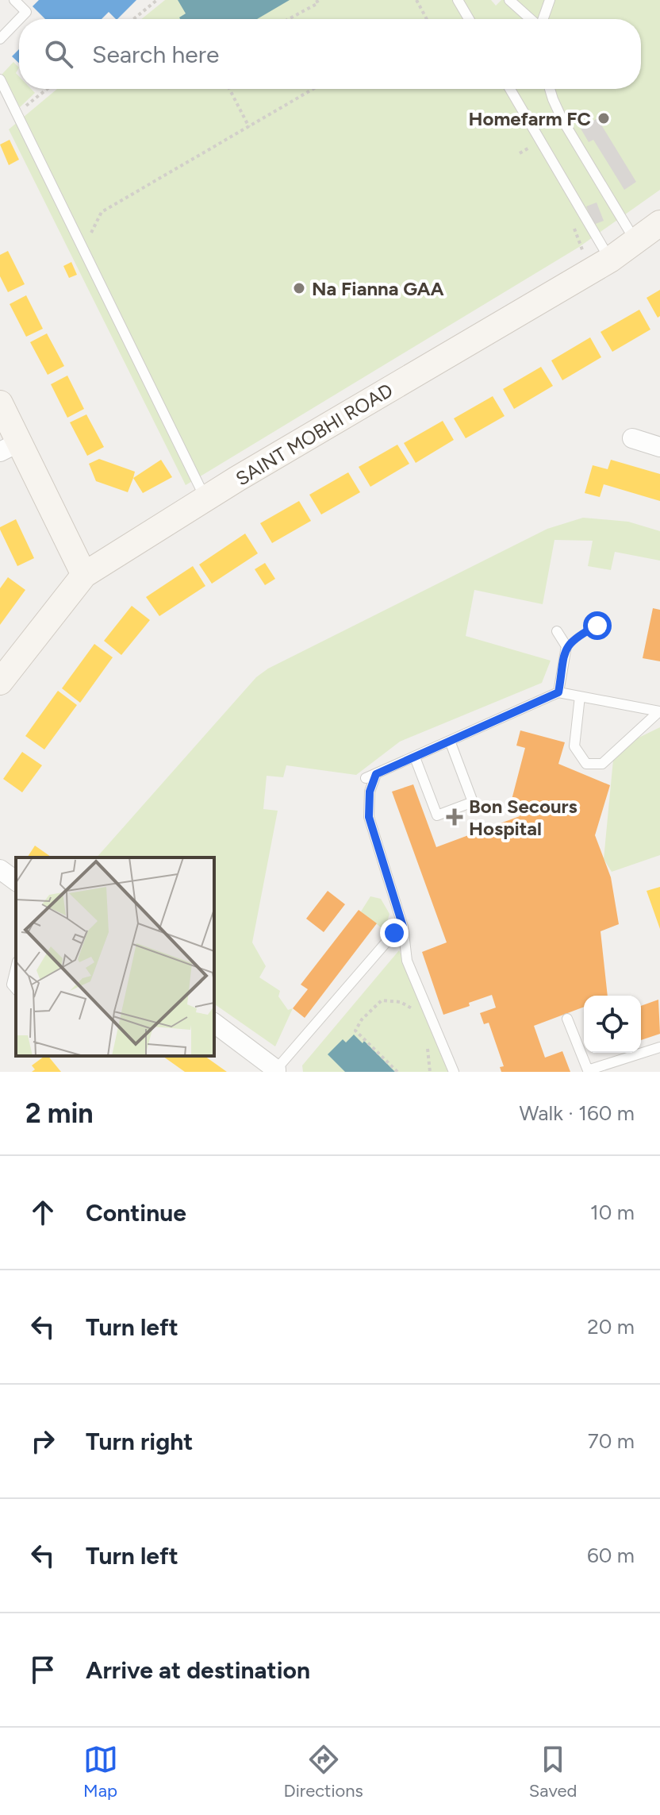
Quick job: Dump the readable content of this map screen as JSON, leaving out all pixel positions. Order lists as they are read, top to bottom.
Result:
{
  "streets": {
    "main road": ["SAINT MOBHI ROAD"]
  },
  "places": {
    "other": ["Homefarm FC", "Na Fianna GAA"],
    "health": ["Bon Secours Hospital"]
  },
  "page": {
    "search": "Search here",
    "heading": ["2 min", "Walk · 160 m"],
    "list": [
      ["Continue", "10 m"],
      ["Turn left", "20 m"],
      ["Turn right", "70 m"],
      ["Turn left", "60 m"],
      "Arrive at destination"
    ],
    "nav": ["Map", "Directions", "Saved"]
  }
}
